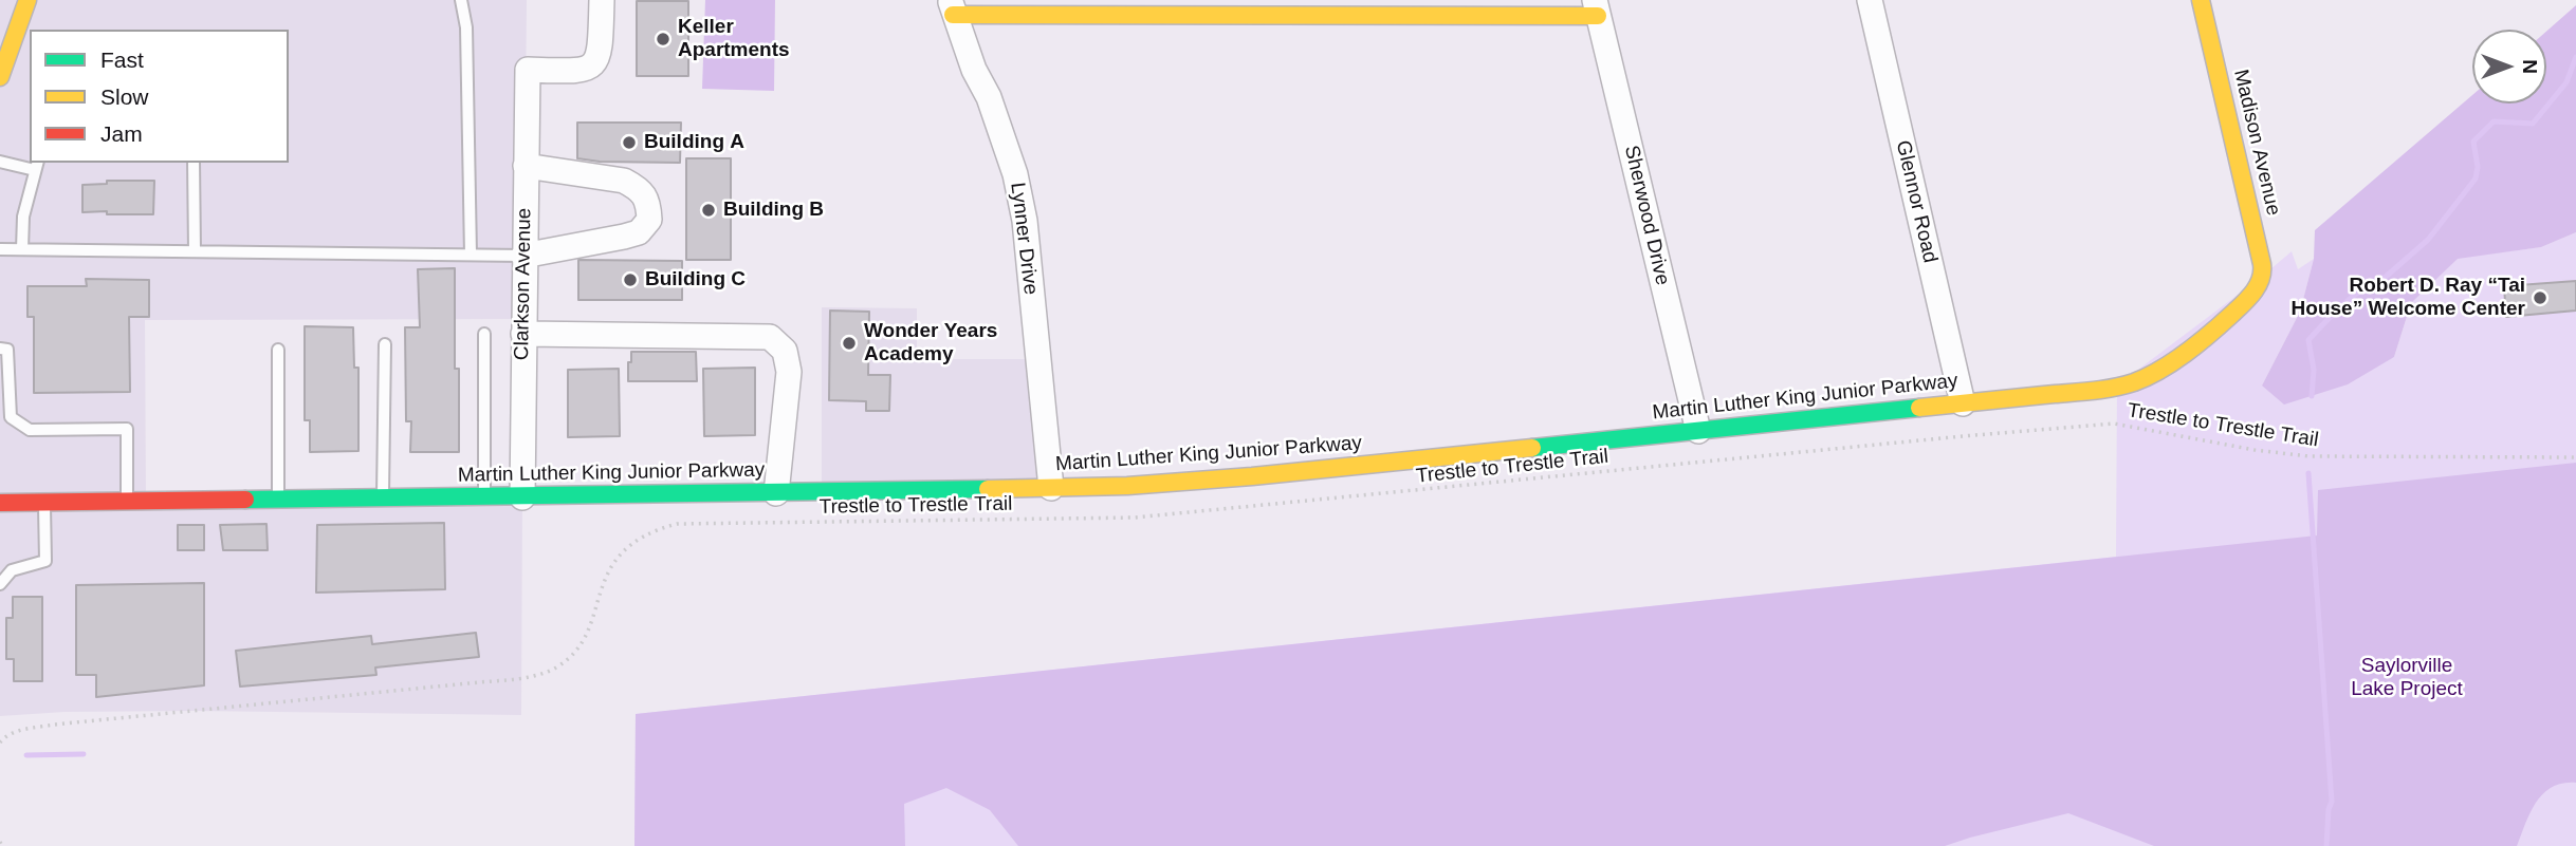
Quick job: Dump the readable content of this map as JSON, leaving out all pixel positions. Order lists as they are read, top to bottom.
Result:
{
  "streets": {
    "street": [
      "Madison Avenue",
      "Glennor Road",
      "Sherwood Drive",
      "Lynner Drive",
      "Clarkson Avenue",
      "Martin Luther King Junior Parkway"
    ],
    "path": ["Trestle to Trestle Trail"]
  },
  "crossings": [
    ["Madison Avenue", "Martin Luther King Junior Parkway"],
    ["Glennor Road", "Martin Luther King Junior Parkway"],
    ["Sherwood Drive", "Martin Luther King Junior Parkway"],
    ["Lynner Drive", "Martin Luther King Junior Parkway"],
    ["Clarkson Avenue", "Martin Luther King Junior Parkway"]
  ],
  "parks": ["Saylorville Lake Project"],
  "places": [
    "Keller Apartments",
    "Building A",
    "Building B",
    "Building C",
    "Robert D. Ray “Tai House” Welcome Center",
    "Wonder Years Academy"
  ],
  "legend": ["Fast", "Slow", "Jam"],
  "north": "right"
}
